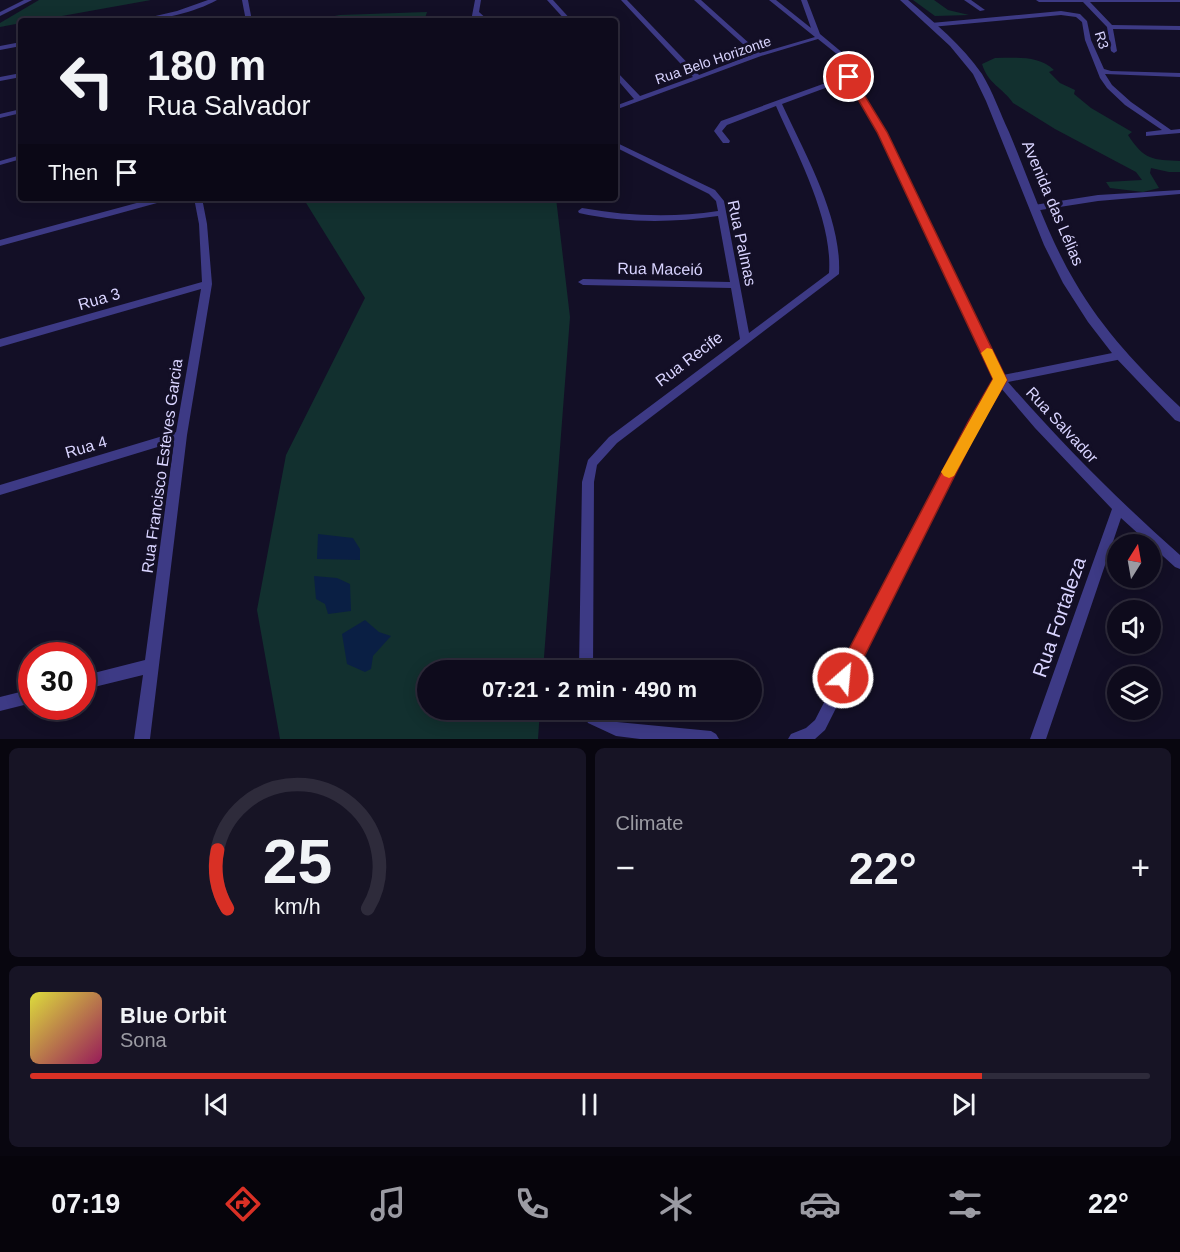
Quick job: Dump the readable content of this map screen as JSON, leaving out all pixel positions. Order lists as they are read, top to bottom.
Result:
{
  "streets": {
    "street": [
      "R3",
      "Rua Belo Horizonte",
      "Avenida das Lélias",
      "Rua Palmas",
      "Rua Maceió",
      "Rua 3",
      "Rua Recife",
      "Rua Salvador",
      "Rua 4",
      "Rua Francisco Esteves Garcia",
      "Rua Fortaleza"
    ]
  },
  "crossings": [
    ["R3", "Avenida das Lélias"],
    ["Rua Belo Horizonte", "Rua Salvador"],
    ["Rua Palmas", "Rua Maceió"],
    ["Rua Palmas", "Rua Recife"],
    ["Rua 3", "Rua Francisco Esteves Garcia"],
    ["Rua Salvador", "Rua Fortaleza"],
    ["Rua 4", "Rua Francisco Esteves Garcia"]
  ],
  "north": "top",
  "page": {
    "turn": ["180 m", "Rua Salvador"],
    "then": "Then",
    "limit": "30",
    "trip": "07:21 · 2 min · 490 m",
    "tile": "Climate",
    "heat": ["−", "22°", "+"],
    "song": ["Blue Orbit", "Sona"],
    "tabs": ["07:19", "22°"],
    "gauge": ["25", "km/h"]
  }
}
